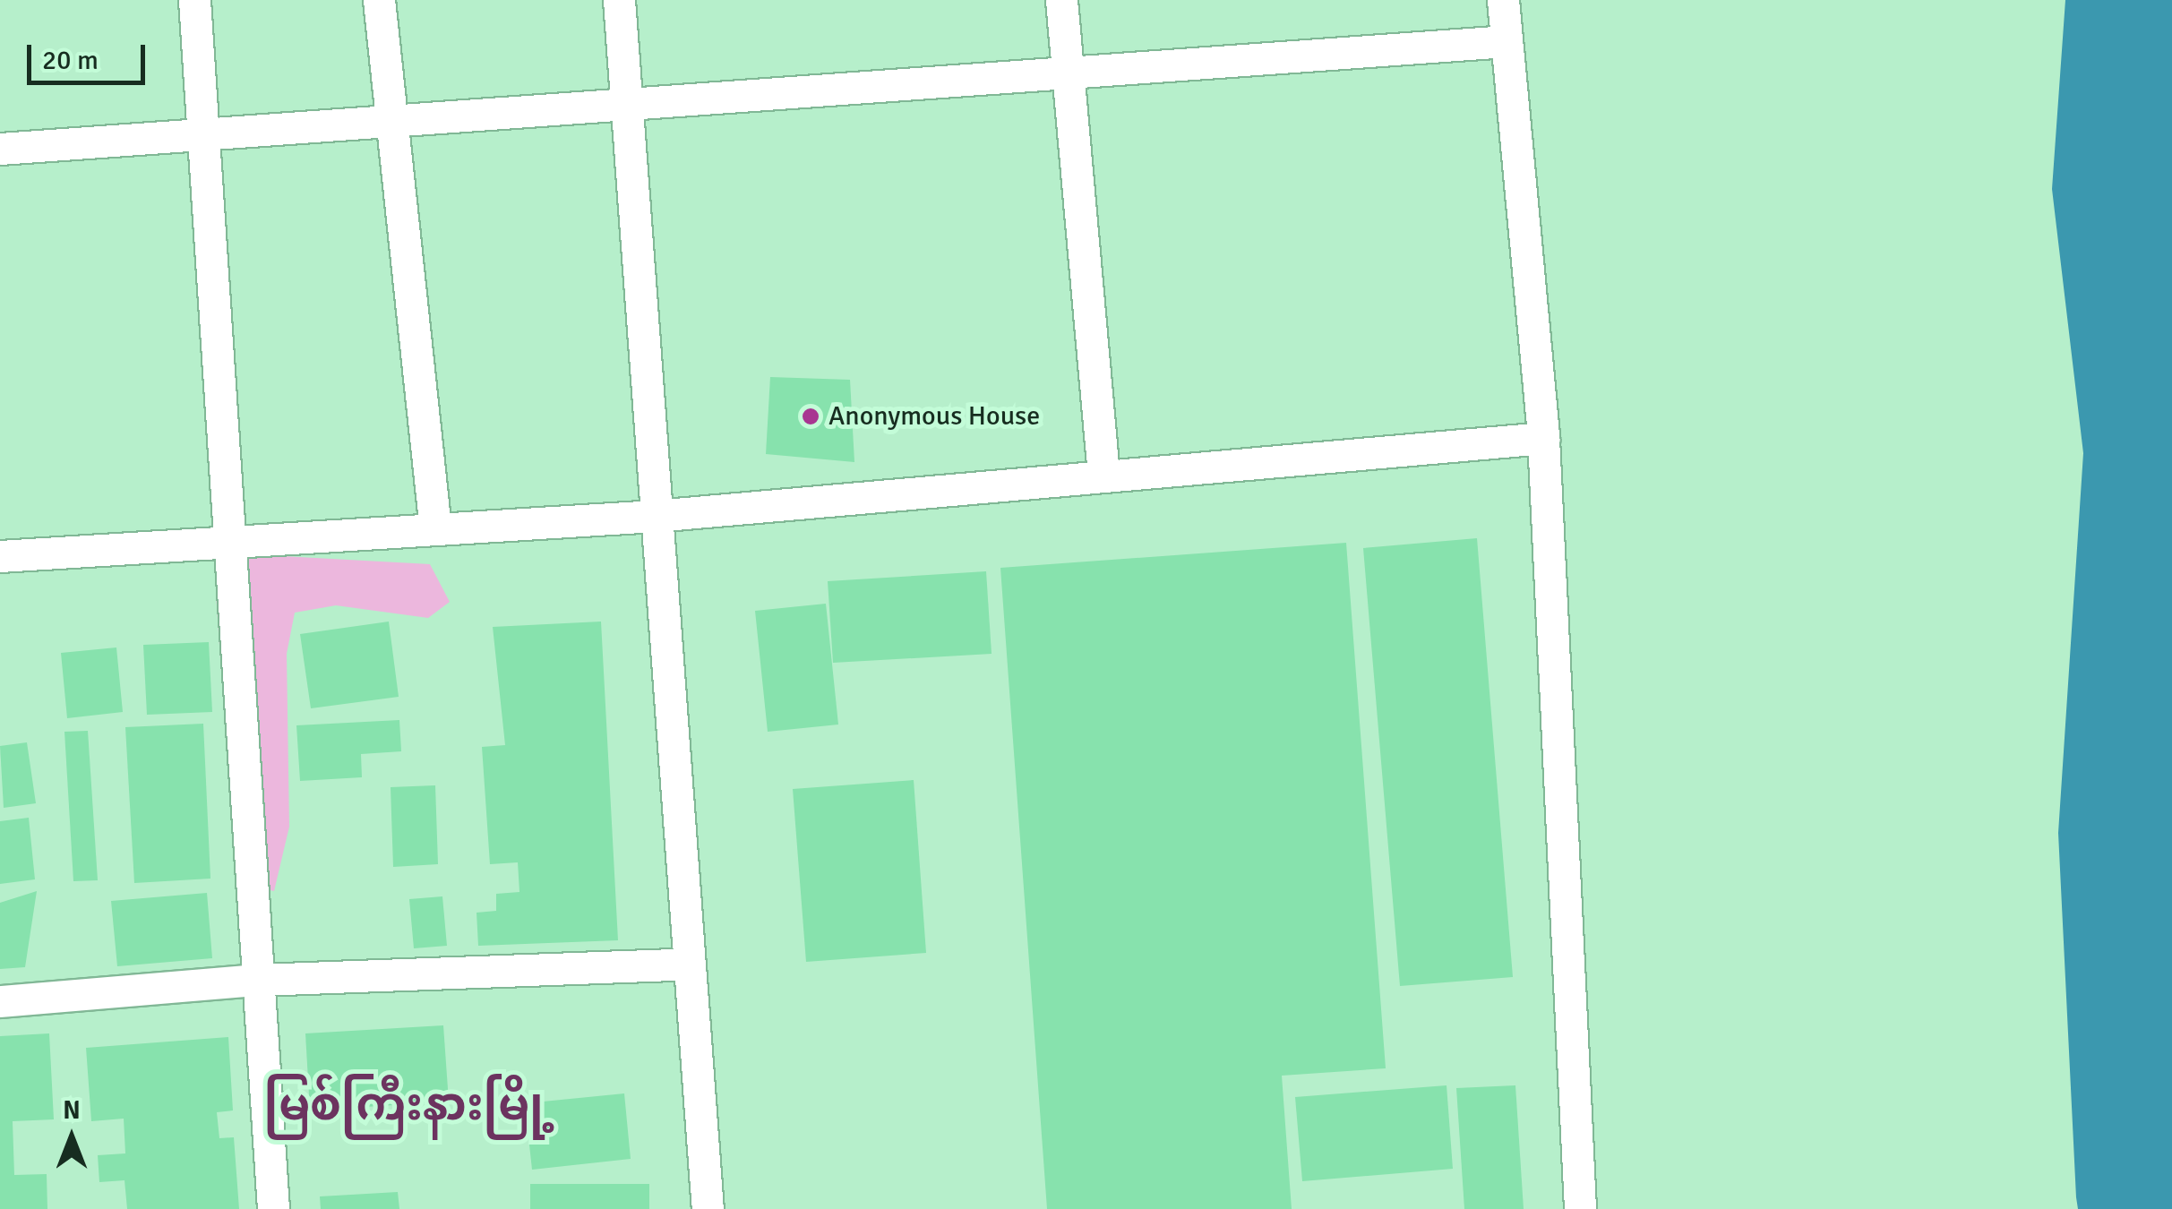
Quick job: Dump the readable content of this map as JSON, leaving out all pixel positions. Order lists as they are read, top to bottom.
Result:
{
  "districts": ["မြစ်ကြီးနားမြို့"],
  "places": ["Anonymous House"],
  "scale_bar": "20 m",
  "north": "top"
}
